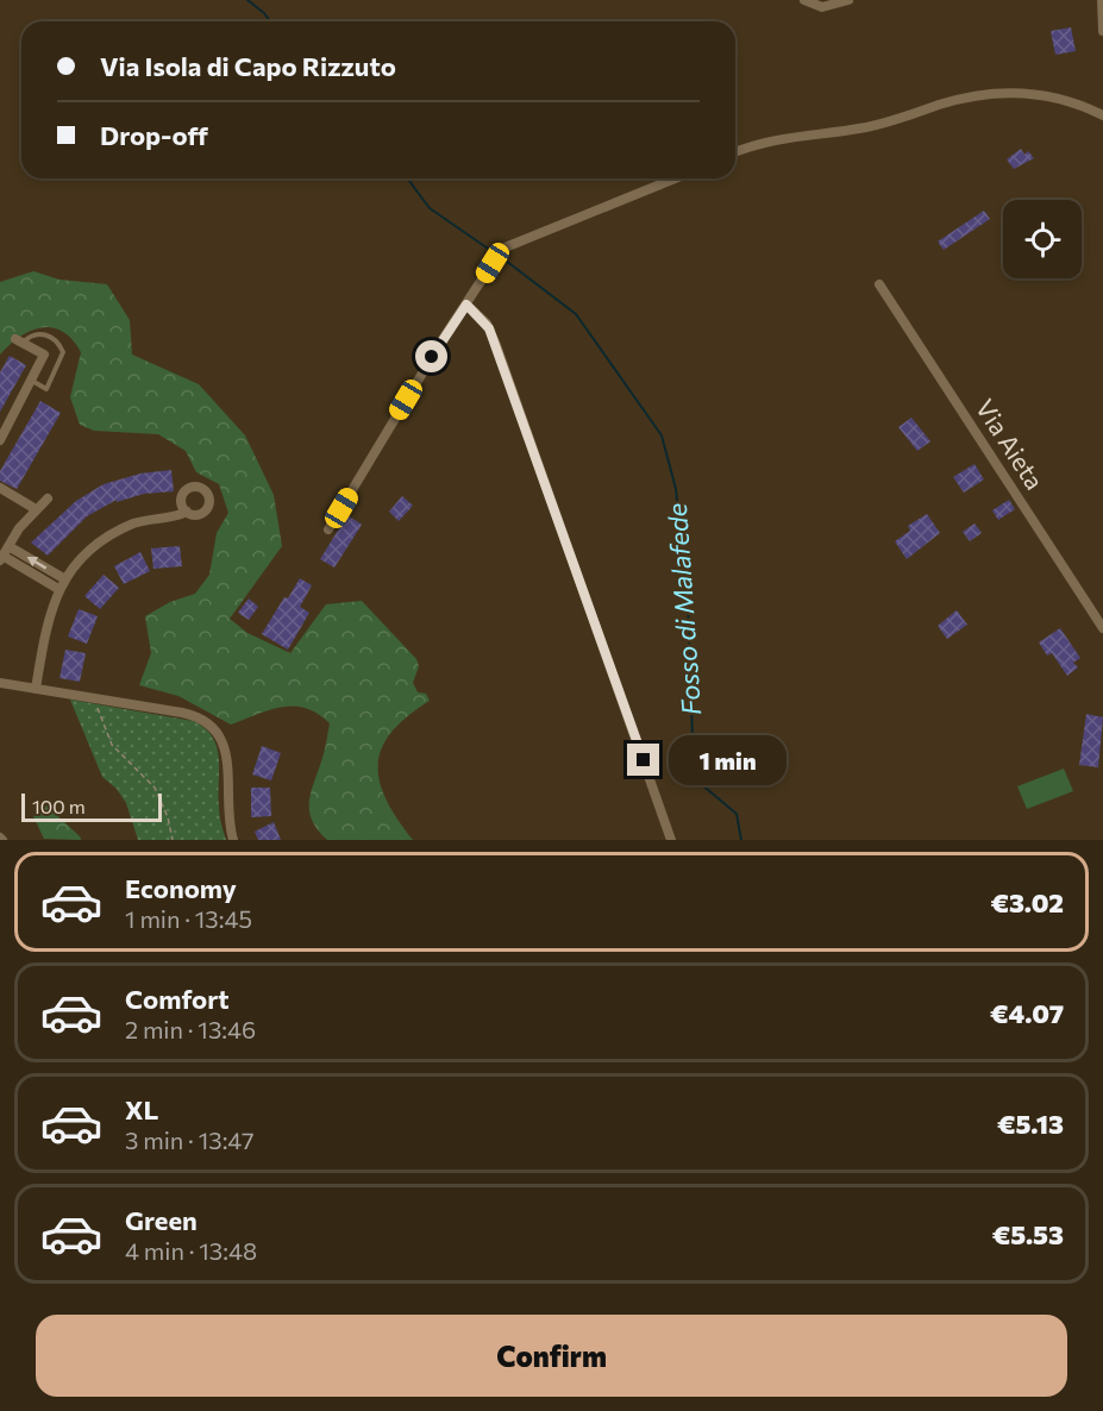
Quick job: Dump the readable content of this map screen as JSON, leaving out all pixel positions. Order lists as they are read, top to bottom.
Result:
{
  "streets": {
    "street": ["Via Aieta"]
  },
  "water": ["Fosso di Malafede"],
  "scale_bar": "100 m",
  "page": {
    "banner": ["Via Isola di Capo Rizzuto", "Drop-off"],
    "bubble": "1 min",
    "scale": "100 m",
    "list": [
      {
        "name": "Economy",
        "note": "1 min · 13:45",
        "value": "€3.02"
      },
      {
        "name": "Comfort",
        "note": "2 min · 13:46",
        "value": "€4.07"
      },
      {
        "name": "XL",
        "note": "3 min · 13:47",
        "value": "€5.13"
      },
      {
        "name": "Green",
        "note": "4 min · 13:48",
        "value": "€5.53"
      }
    ],
    "buttons": "Confirm"
  }
}
